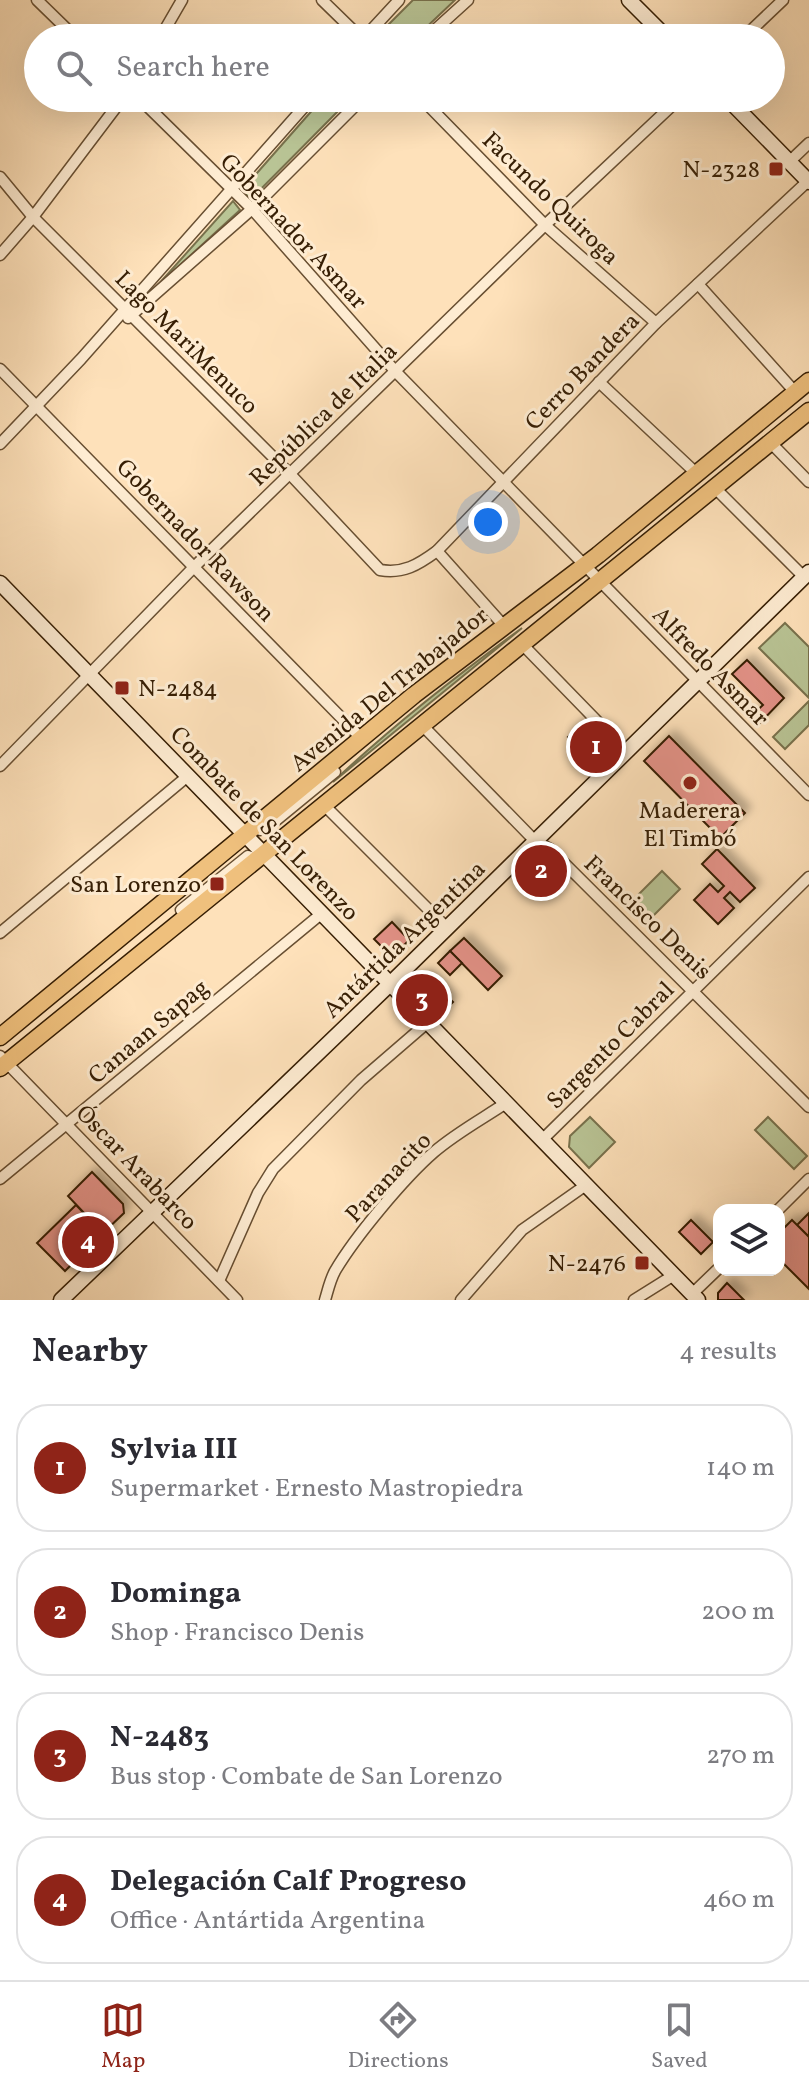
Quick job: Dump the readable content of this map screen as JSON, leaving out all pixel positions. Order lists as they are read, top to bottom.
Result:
{
  "streets": {
    "main road": ["Avenida Del Trabajador", "Combate de San Lorenzo", "Antártida Argentina"],
    "street": [
      "Facundo Quiroga",
      "Gobernador Asmar",
      "Lago MariMenuco",
      "Cerro Bandera",
      "República de Italia",
      "Gobernador Rawson",
      "Alfredo Asmar",
      "Francisco Denis",
      "Canaan Sapag",
      "Sargento Cabral",
      "Óscar Arabarco",
      "Paranacito"
    ]
  },
  "crossings": [
    ["Facundo Quiroga", "Cerro Bandera"],
    ["Facundo Quiroga", "República de Italia"],
    ["Gobernador Asmar", "Cerro Bandera"],
    ["Gobernador Asmar", "República de Italia"],
    ["Gobernador Asmar", "Alfredo Asmar"],
    ["Gobernador Asmar", "Avenida Del Trabajador"],
    ["Lago MariMenuco", "Cerro Bandera"],
    ["Lago MariMenuco", "República de Italia"],
    ["República de Italia", "Gobernador Rawson"],
    ["República de Italia", "Combate de San Lorenzo"],
    ["Gobernador Rawson", "Avenida Del Trabajador"],
    ["Alfredo Asmar", "Avenida Del Trabajador"],
    ["Alfredo Asmar", "Antártida Argentina"],
    ["Avenida Del Trabajador", "Combate de San Lorenzo"],
    ["Avenida Del Trabajador", "Francisco Denis"],
    ["Avenida Del Trabajador", "Óscar Arabarco"],
    ["Combate de San Lorenzo", "Antártida Argentina"],
    ["Combate de San Lorenzo", "Canaan Sapag"],
    ["Combate de San Lorenzo", "Sargento Cabral"],
    ["Combate de San Lorenzo", "Paranacito"],
    ["Francisco Denis", "Antártida Argentina"],
    ["Francisco Denis", "Sargento Cabral"],
    ["Antártida Argentina", "Óscar Arabarco"],
    ["Canaan Sapag", "Óscar Arabarco"]
  ],
  "places": {
    "transit": [
      "N-2328",
      "N-2484",
      "San Lorenzo",
      "N-2476"
    ],
    "other": ["Maderera El Timbó"]
  },
  "page": {
    "search": "Search here",
    "pins": [
      "1",
      "2",
      "3",
      "4"
    ],
    "heading": ["Nearby", "4 results"],
    "list": [
      {
        "mark": "1",
        "name": "Sylvia III",
        "note": "Supermarket · Ernesto Mastropiedra",
        "value": "140 m"
      },
      {
        "mark": "2",
        "name": "Dominga",
        "note": "Shop · Francisco Denis",
        "value": "200 m"
      },
      {
        "mark": "3",
        "name": "N-2483",
        "note": "Bus stop · Combate de San Lorenzo",
        "value": "270 m"
      },
      {
        "mark": "4",
        "name": "Delegación Calf Progreso",
        "note": "Office · Antártida Argentina",
        "value": "460 m"
      }
    ],
    "nav": ["Map", "Directions", "Saved"]
  }
}
